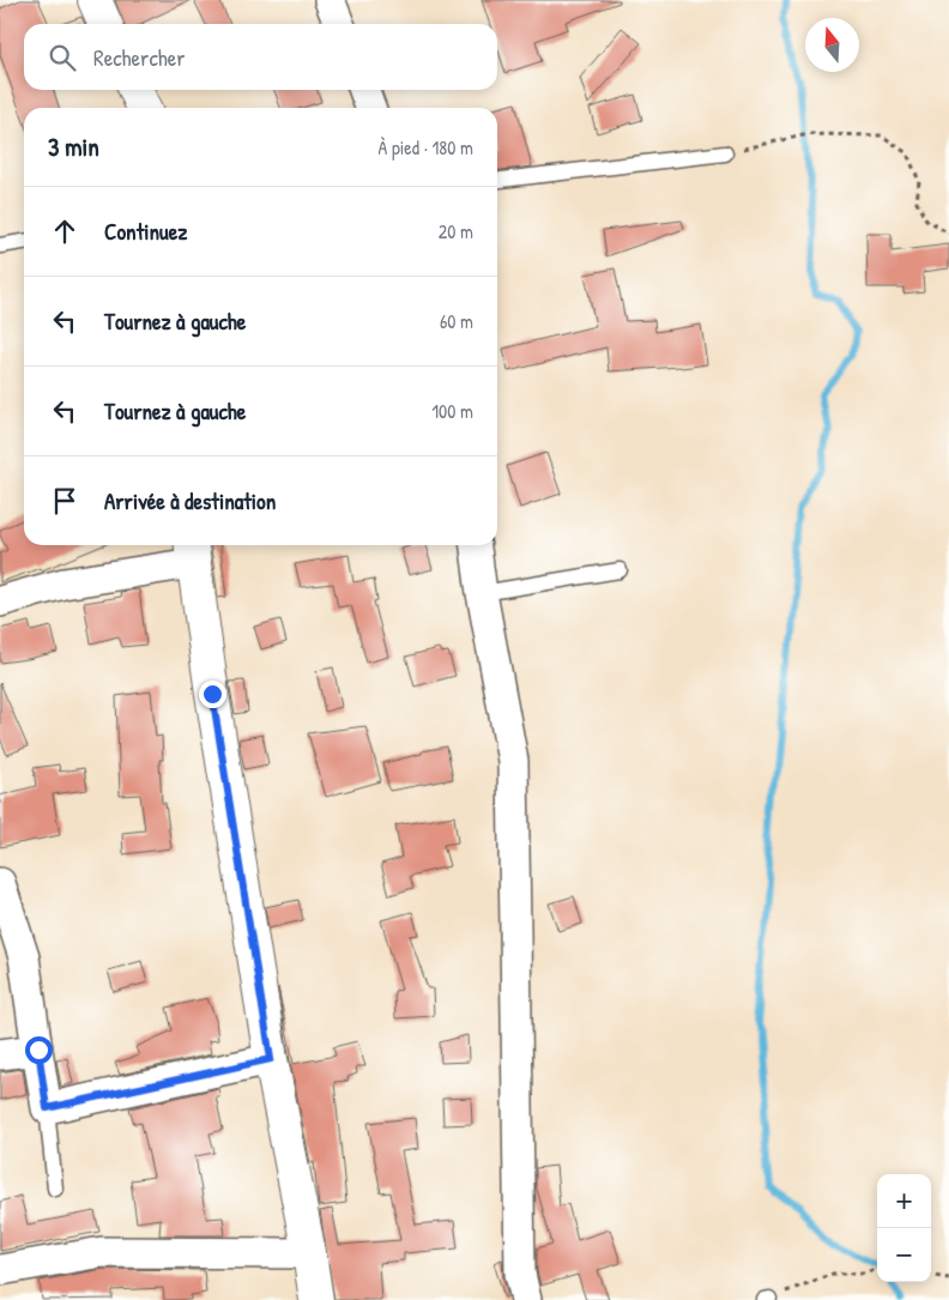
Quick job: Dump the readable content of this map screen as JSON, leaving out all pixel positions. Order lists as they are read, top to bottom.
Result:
{
  "north": "top",
  "page": {
    "search": "Rechercher",
    "heading": ["3 min", "À pied · 180 m"],
    "list": [
      ["Continuez", "20 m"],
      ["Tournez à gauche", "60 m"],
      ["Tournez à gauche", "100 m"],
      "Arrivée à destination"
    ],
    "map_buttons": ["+", "−"]
  }
}
